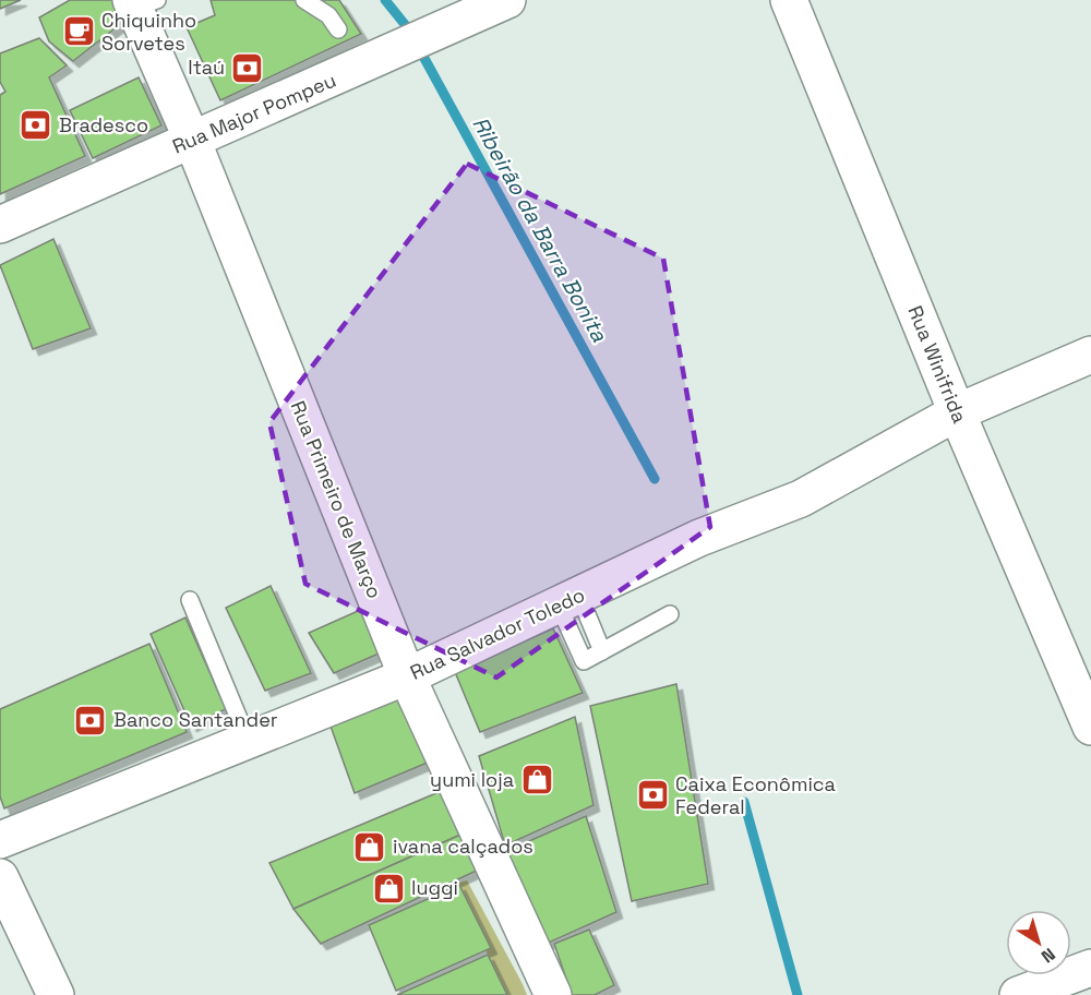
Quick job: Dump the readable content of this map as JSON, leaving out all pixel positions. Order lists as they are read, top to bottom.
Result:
{
  "streets": {
    "street": [
      "Rua Major Pompeu",
      "Rua Winifrida",
      "Rua Primeiro de Março",
      "Rua Salvador Toledo"
    ]
  },
  "crossings": [
    ["Rua Major Pompeu", "Rua Primeiro de Março"],
    ["Rua Winifrida", "Rua Salvador Toledo"],
    ["Rua Primeiro de Março", "Rua Salvador Toledo"]
  ],
  "water": ["Ribeirão da Barra Bonita"],
  "places": {
    "cafe": ["Chiquinho Sorvetes"],
    "bank": [
      "Itaú",
      "Bradesco",
      "Banco Santander",
      "Caixa Econômica Federal"
    ],
    "shop": ["yumi loja", "ivana calçados", "luggi"]
  },
  "north": "bottom right"
}
